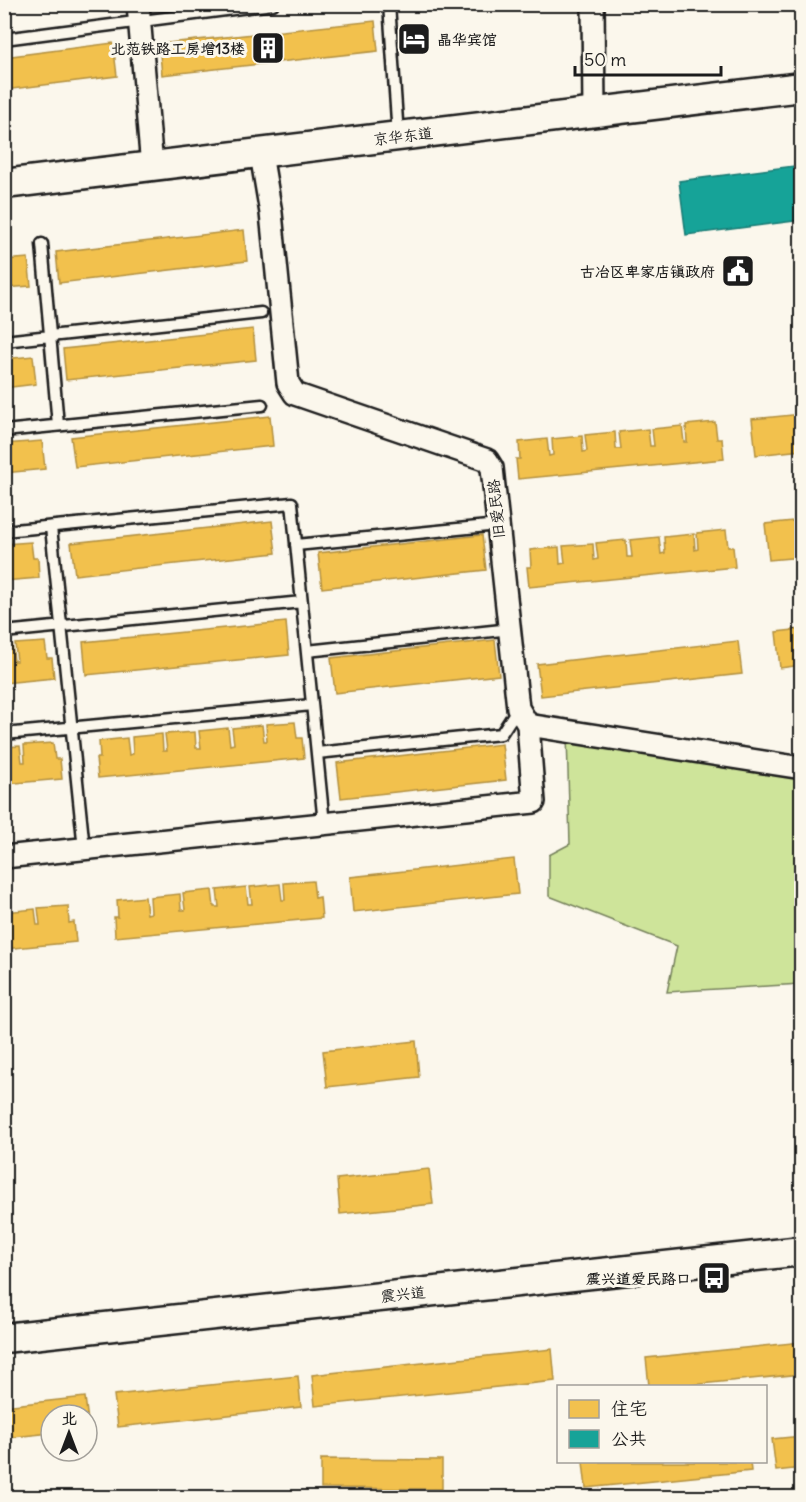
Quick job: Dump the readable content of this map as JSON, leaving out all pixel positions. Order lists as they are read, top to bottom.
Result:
{
  "streets": {
    "main road": ["京华东道", "震兴道"],
    "street": ["旧爱民路"]
  },
  "crossings": [
    ["京华东道", "旧爱民路"]
  ],
  "places": {
    "hotel": ["晶华宾馆"],
    "building": ["北范铁路工房增13楼"],
    "public building": ["古冶区卑家店镇政府"],
    "bus stop": ["震兴道爱民路口"]
  },
  "legend": ["住宅", "公共"],
  "scale_bar": "50 m",
  "north": "top"
}
